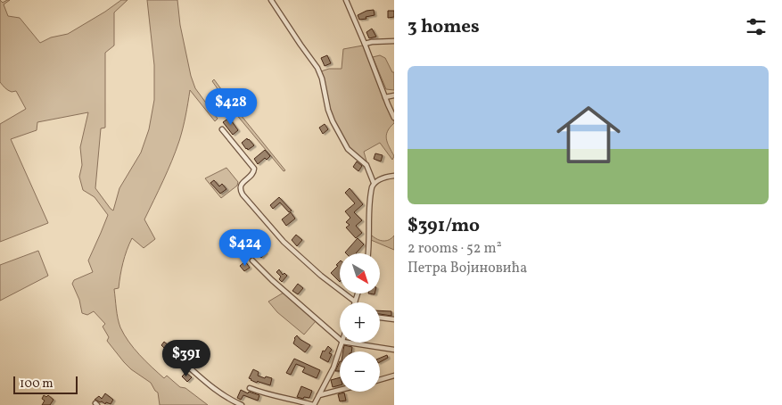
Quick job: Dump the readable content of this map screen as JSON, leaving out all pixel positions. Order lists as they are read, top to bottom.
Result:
{
  "scale_bar": "100 m",
  "north": "bottom right",
  "page": {
    "heading": "3 homes",
    "list": [
      {
        "name": "$391/mo",
        "note": "2 rooms · 52 m² · Петра Војиновића"
      }
    ],
    "price": ["$428", "$424", "$391"],
    "map_buttons": ["+", "−"],
    "scale": "100 m"
  }
}
